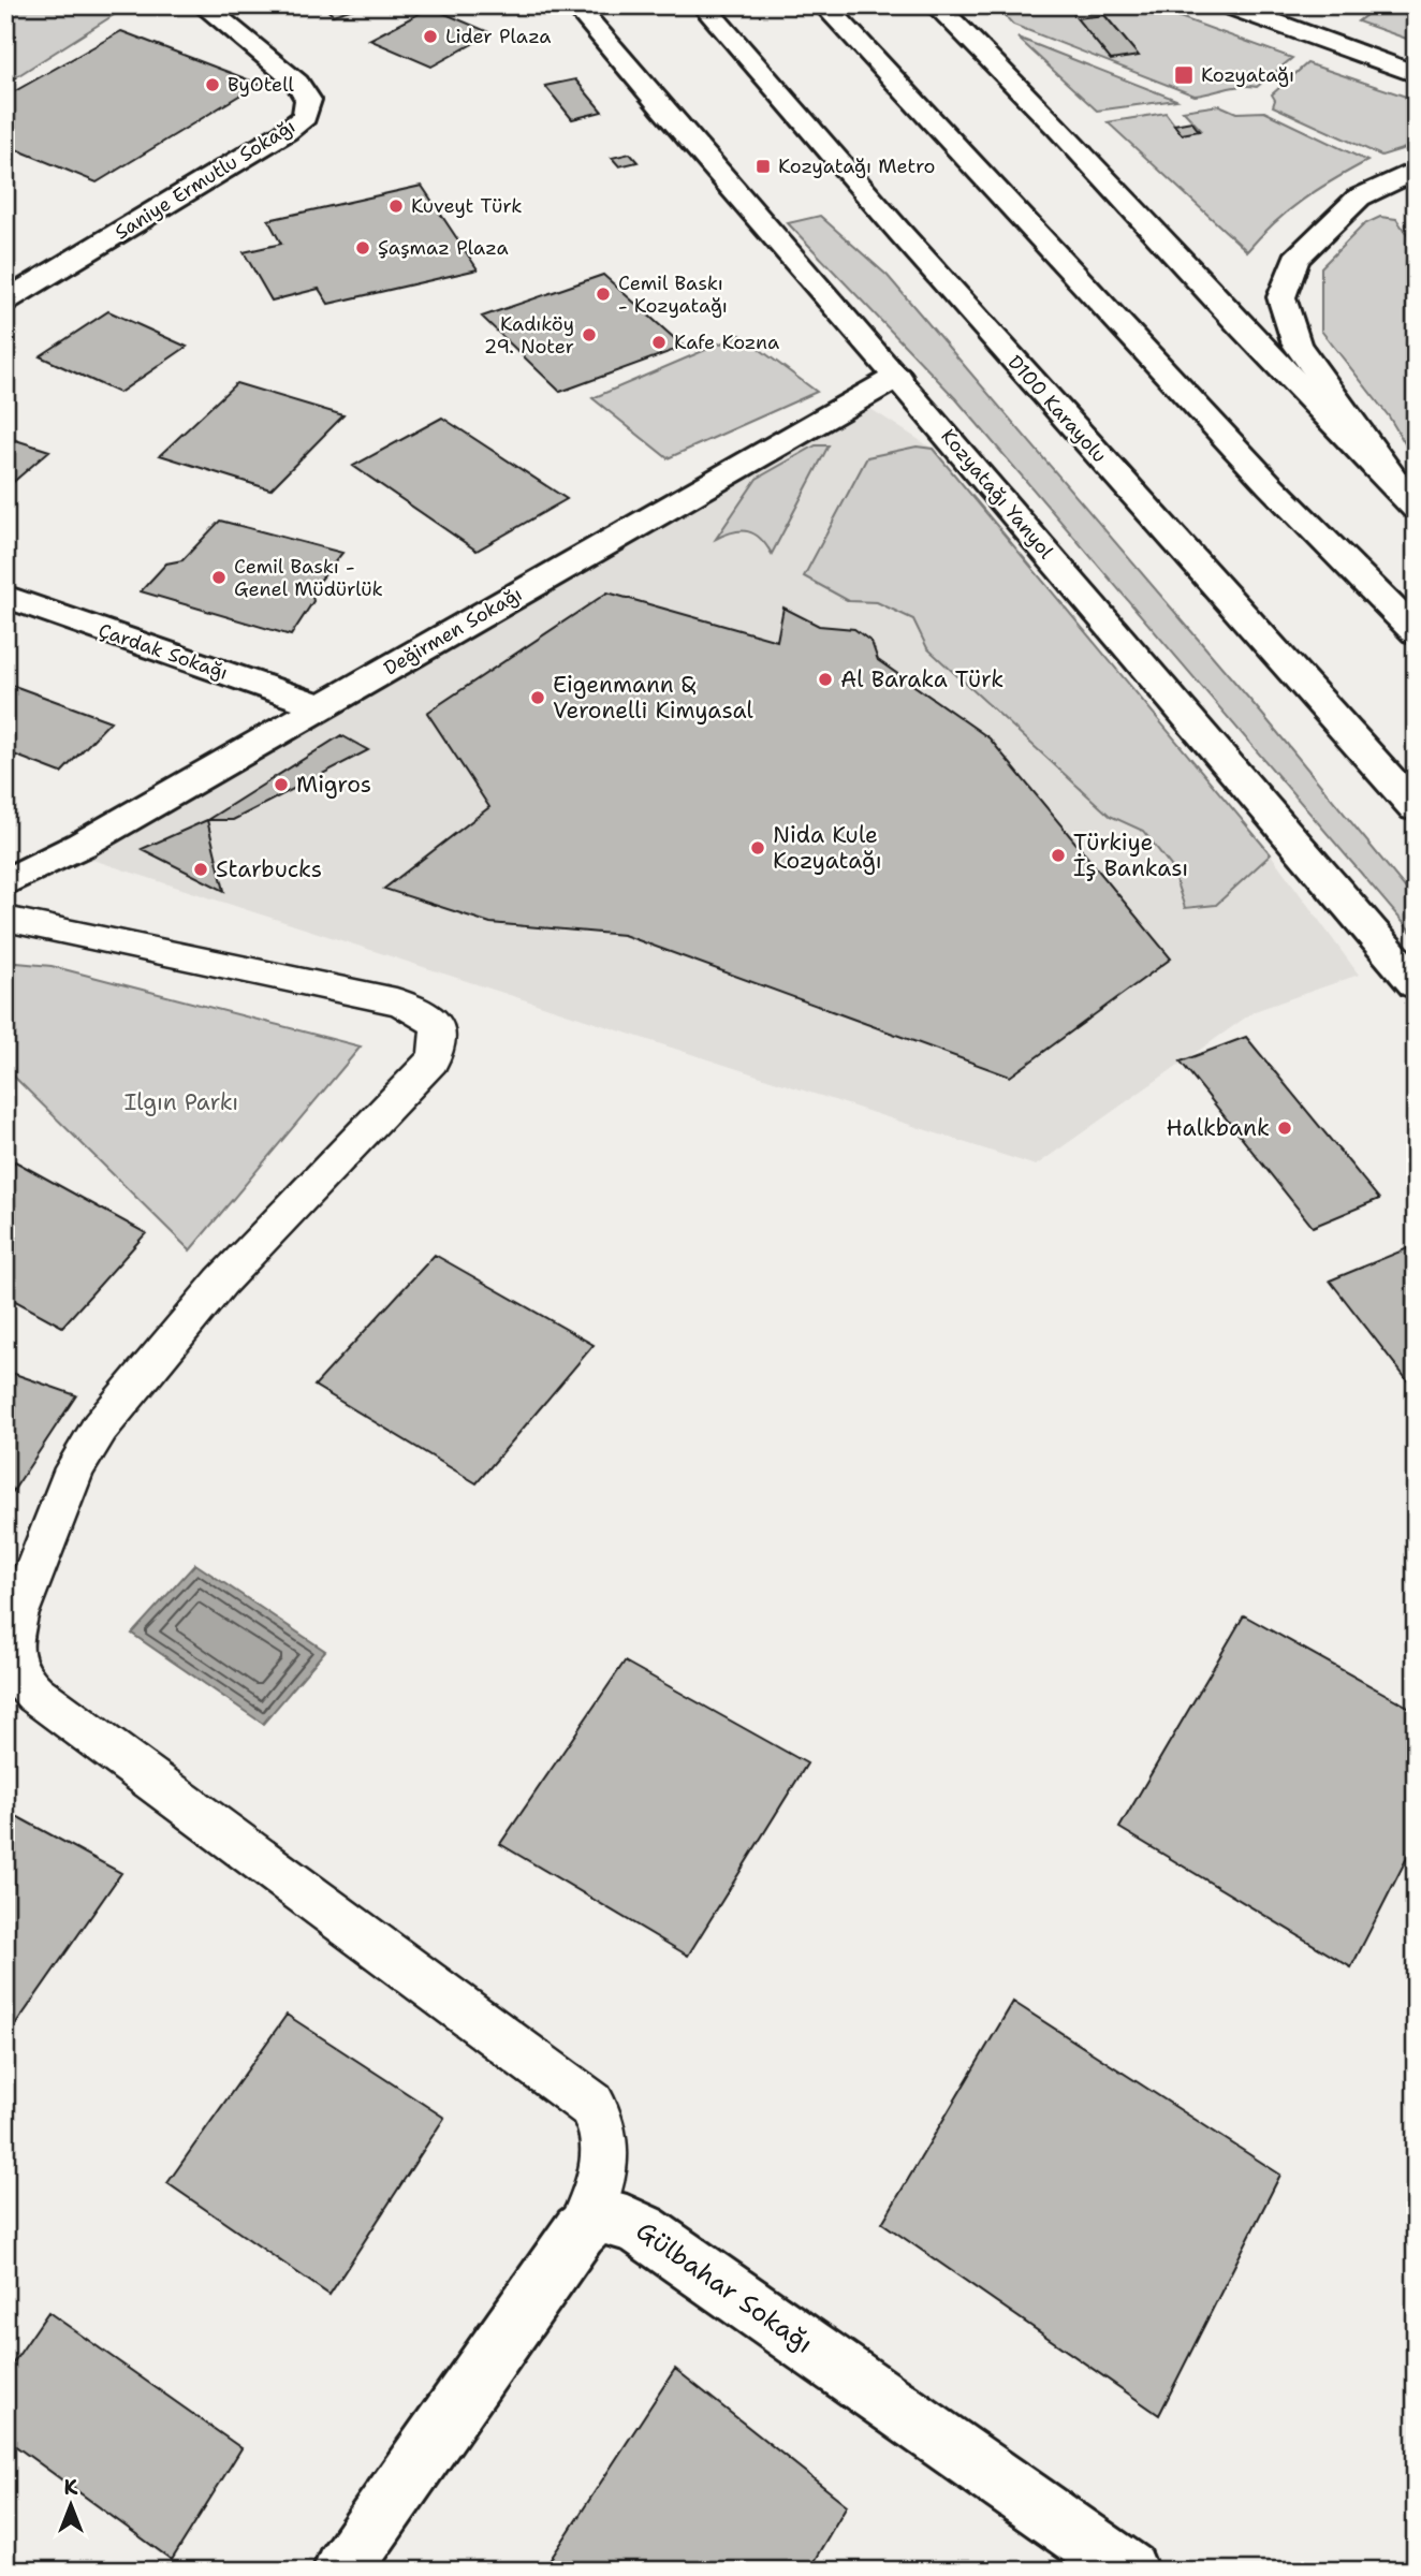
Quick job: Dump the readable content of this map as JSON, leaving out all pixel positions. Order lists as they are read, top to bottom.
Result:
{
  "streets": {
    "main road": [
      "Saniye Ermutlu Sokağı",
      "D100 Karayolu",
      "Kozyatağı Yanyol",
      "Değirmen Sokağı",
      "Çardak Sokağı",
      "Gülbahar Sokağı"
    ]
  },
  "crossings": [
    ["Kozyatağı Yanyol", "Değirmen Sokağı"],
    ["Değirmen Sokağı", "Çardak Sokağı"]
  ],
  "parks": ["Ilgın Parkı"],
  "places": {
    "other": [
      "Lider Plaza",
      "ByOtell",
      "Kuveyt Türk",
      "Şaşmaz Plaza",
      "Cemil Baskı - Kozyatağı",
      "Kadıköy 29. Noter",
      "Kafe Kozna",
      "Cemil Baskı - Genel Müdürlük",
      "Al Baraka Türk",
      "Eigenmann & Veronelli Kimyasal",
      "Migros",
      "Nida Kule Kozyatağı",
      "Türkiye İş Bankası",
      "Starbucks",
      "Halkbank"
    ],
    "transit": ["Kozyatağı", "Kozyatağı Metro"]
  },
  "north": "top"
}
